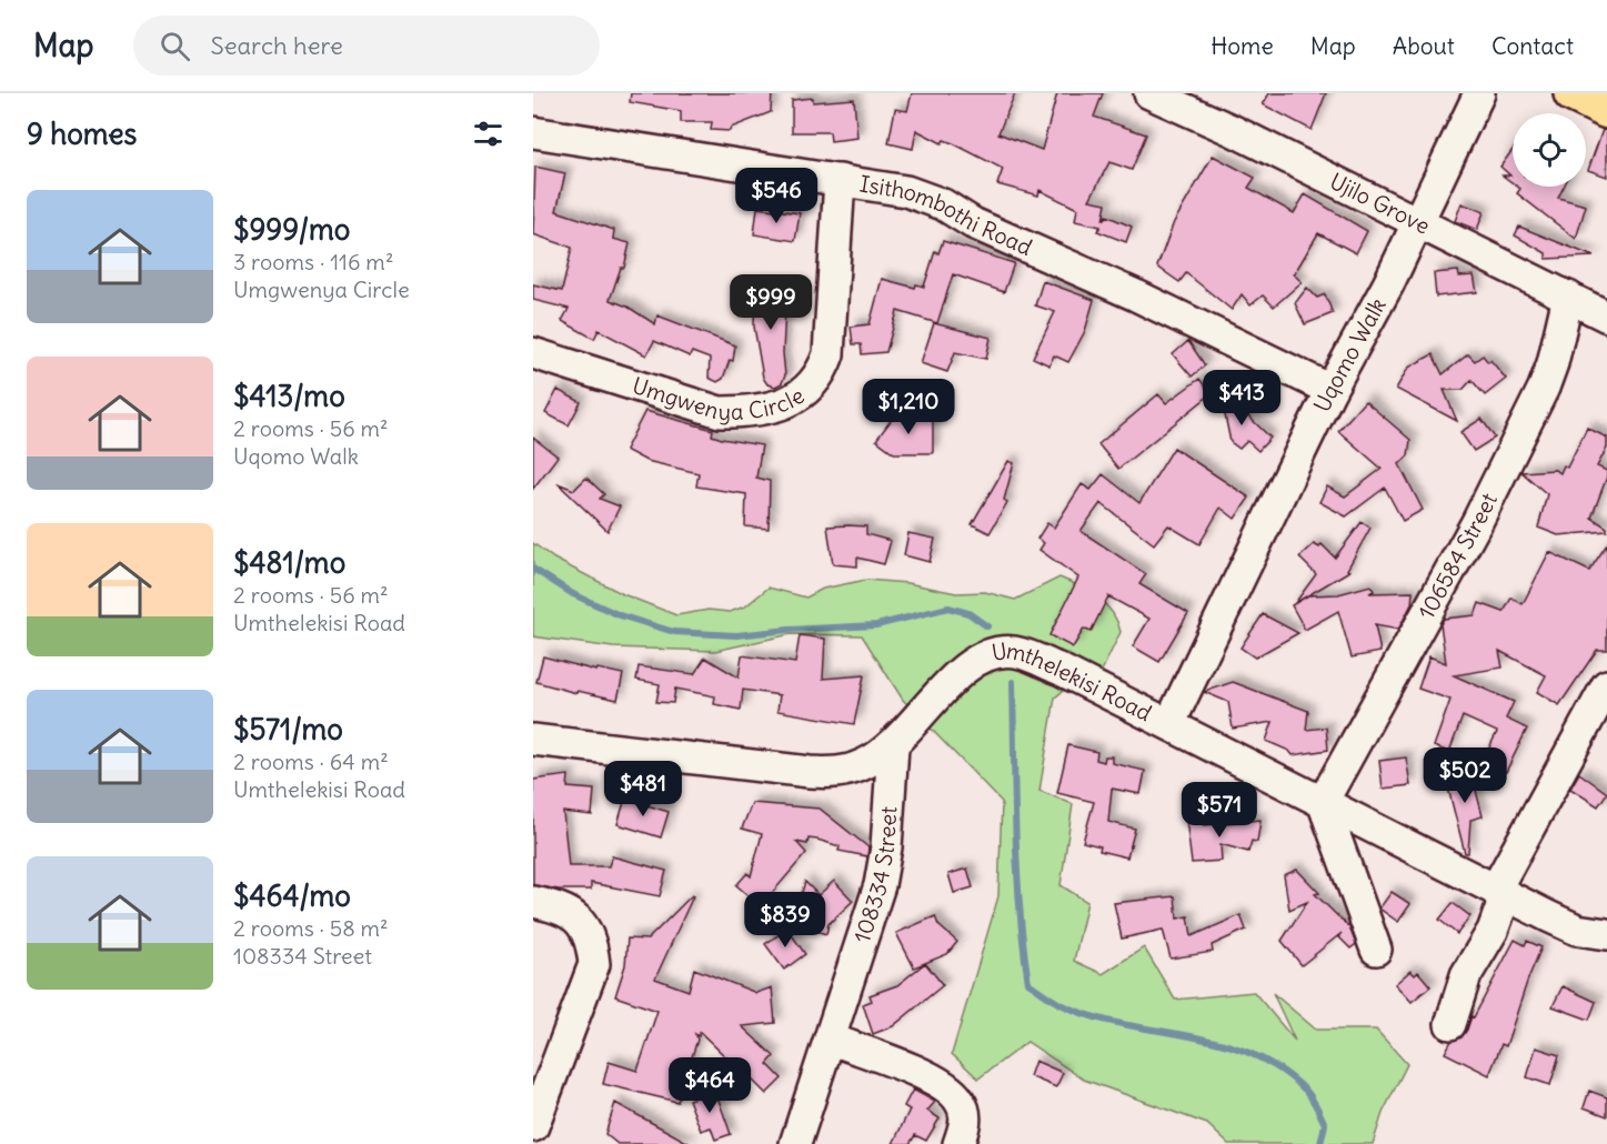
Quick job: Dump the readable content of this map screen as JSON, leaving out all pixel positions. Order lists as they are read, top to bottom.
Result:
{
  "streets": {
    "street": [
      "Ujilo Grove",
      "Isithombothi Road",
      "Uqomo Walk",
      "Umgwenya Circle",
      "106584 Street",
      "Umthelekisi Road",
      "108334 Street"
    ]
  },
  "crossings": [
    ["Ujilo Grove", "Uqomo Walk"],
    ["Ujilo Grove", "106584 Street"],
    ["Isithombothi Road", "Uqomo Walk"],
    ["Isithombothi Road", "Umgwenya Circle"],
    ["Uqomo Walk", "Umthelekisi Road"],
    ["106584 Street", "Umthelekisi Road"],
    ["Umthelekisi Road", "108334 Street"]
  ],
  "page": {
    "header": "Map",
    "search": "Search here",
    "nav": [
      "Home",
      "Map",
      "About",
      "Contact"
    ],
    "heading": "9 homes",
    "price": [
      "$546",
      "$999",
      "$413",
      "$1,210",
      "$502",
      "$481",
      "$571",
      "$839",
      "$464"
    ],
    "list": [
      {
        "name": "$999/mo",
        "note": "3 rooms · 116 m² · Umgwenya Circle"
      },
      {
        "name": "$413/mo",
        "note": "2 rooms · 56 m² · Uqomo Walk"
      },
      {
        "name": "$481/mo",
        "note": "2 rooms · 56 m² · Umthelekisi Road"
      },
      {
        "name": "$571/mo",
        "note": "2 rooms · 64 m² · Umthelekisi Road"
      },
      {
        "name": "$464/mo",
        "note": "2 rooms · 58 m² · 108334 Street"
      }
    ]
  }
}
